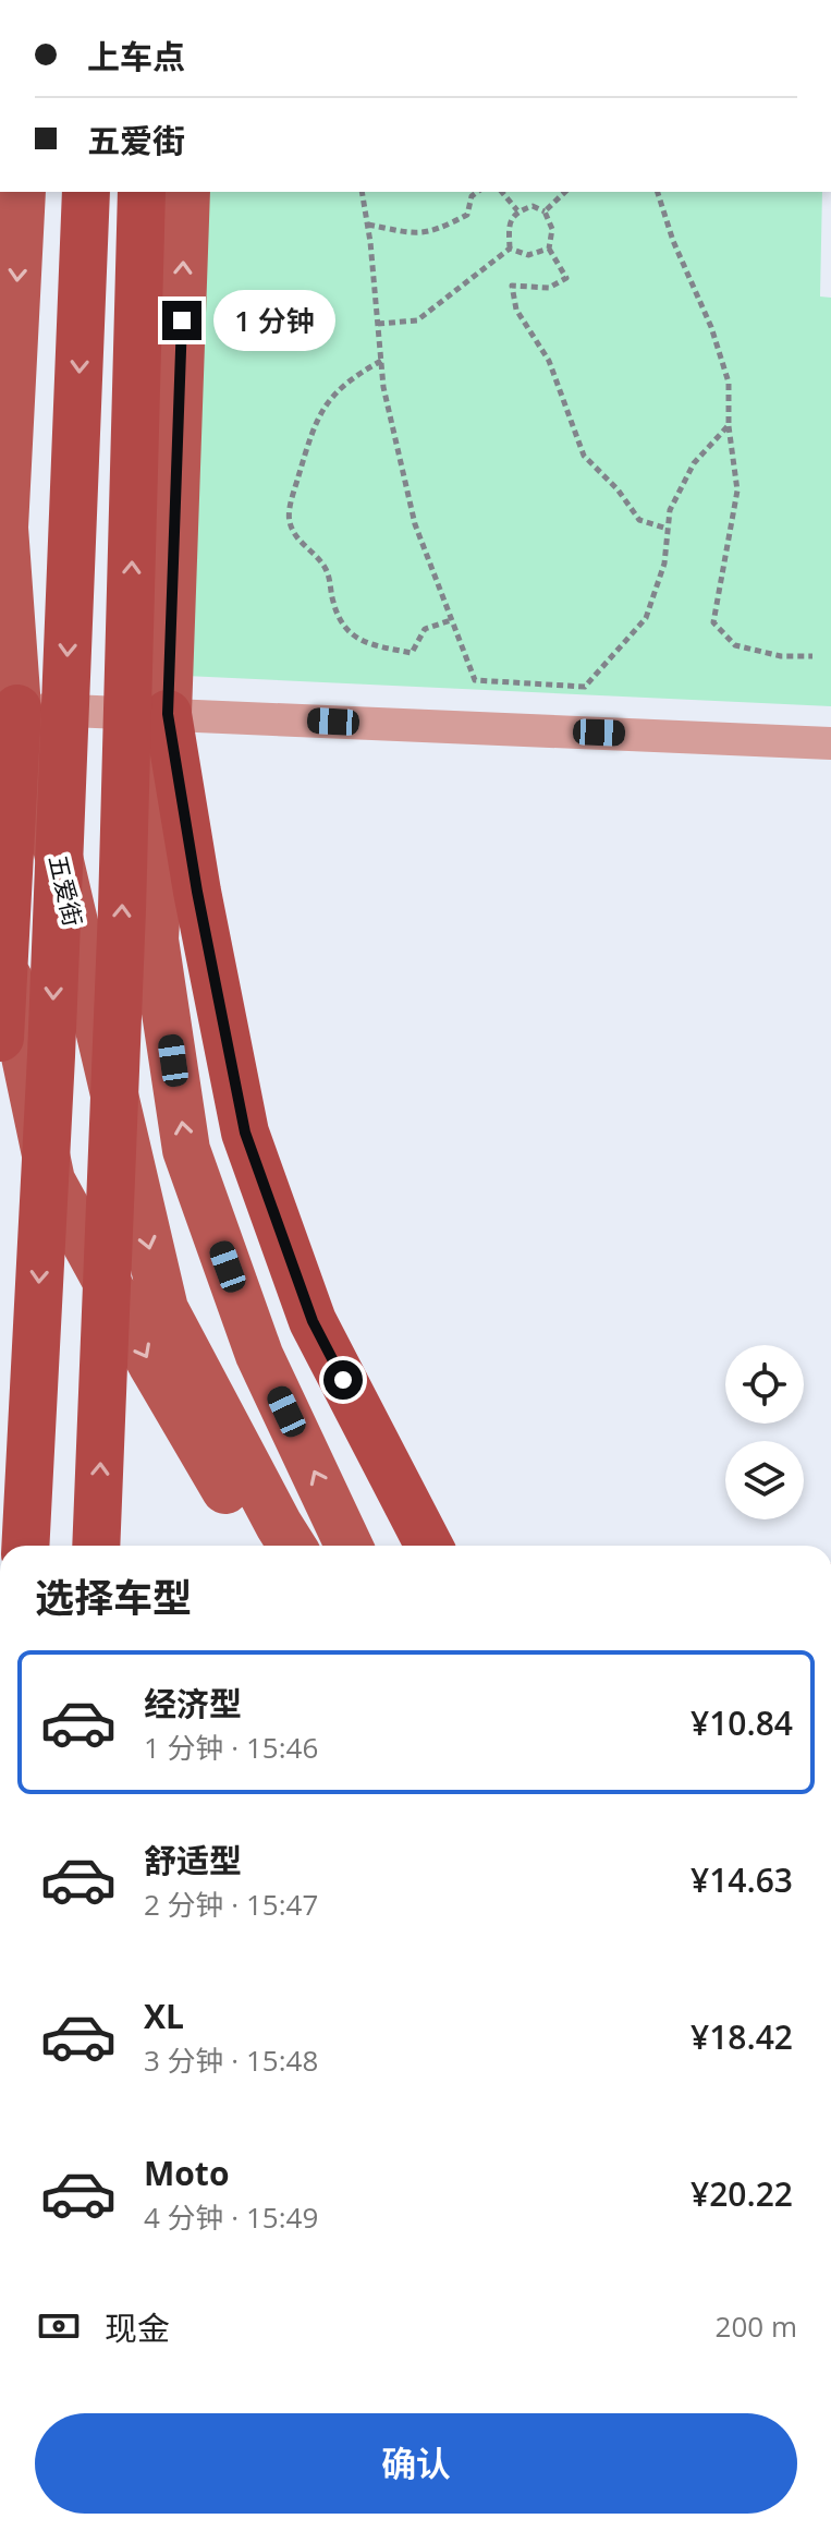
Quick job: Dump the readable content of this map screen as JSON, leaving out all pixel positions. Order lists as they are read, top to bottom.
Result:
{
  "streets": {
    "main road": ["五爱街"]
  },
  "page": {
    "banner": ["上车点", "五爱街"],
    "bubble": "1 分钟",
    "heading": "选择车型",
    "list": [
      {
        "name": "经济型",
        "note": "1 分钟 · 15:46",
        "value": "¥10.84"
      },
      {
        "name": "舒适型",
        "note": "2 分钟 · 15:47",
        "value": "¥14.63"
      },
      {
        "name": "XL",
        "note": "3 分钟 · 15:48",
        "value": "¥18.42"
      },
      {
        "name": "Moto",
        "note": "4 分钟 · 15:49",
        "value": "¥20.22"
      }
    ],
    "pay": ["现金", "200 m"],
    "buttons": "确认"
  }
}
